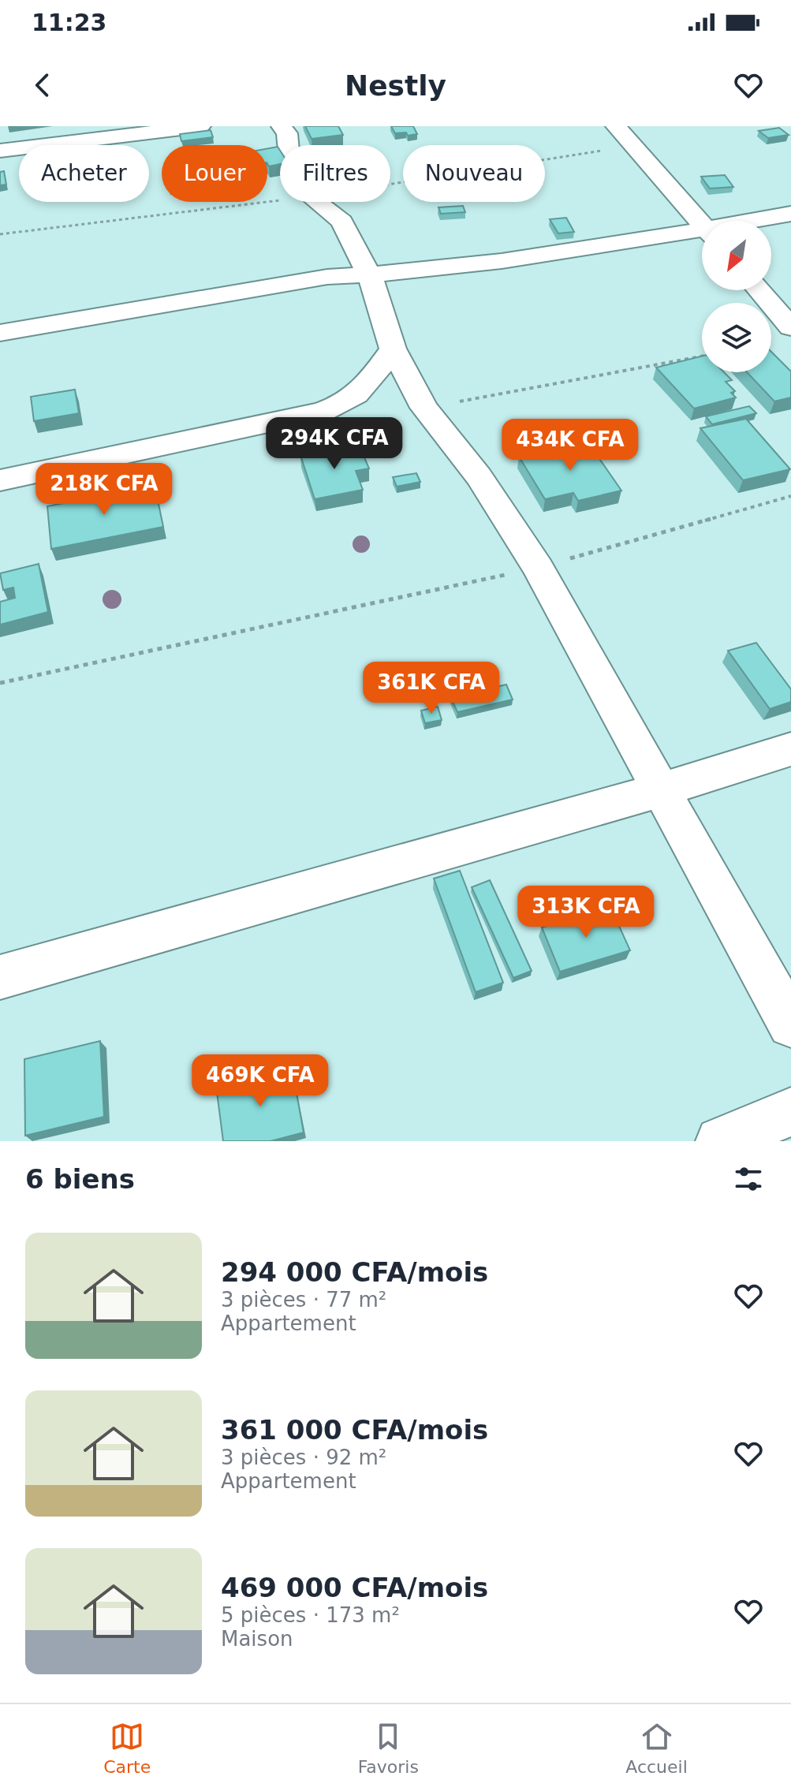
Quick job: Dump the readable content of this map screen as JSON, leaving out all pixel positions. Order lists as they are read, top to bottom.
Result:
{
  "north": "bottom left",
  "page": {
    "status": "11:23",
    "header": "Nestly",
    "chip": [
      "Acheter",
      "Louer",
      "Filtres",
      "Nouveau"
    ],
    "price": [
      "294K CFA",
      "434K CFA",
      "218K CFA",
      "361K CFA",
      "313K CFA",
      "469K CFA"
    ],
    "heading": "6 biens",
    "list": [
      {
        "name": "294 000 CFA/mois",
        "note": "3 pièces · 77 m² · Appartement"
      },
      {
        "name": "361 000 CFA/mois",
        "note": "3 pièces · 92 m² · Appartement"
      },
      {
        "name": "469 000 CFA/mois",
        "note": "5 pièces · 173 m² · Maison"
      }
    ],
    "tabs": ["Carte", "Favoris", "Accueil"]
  }
}
